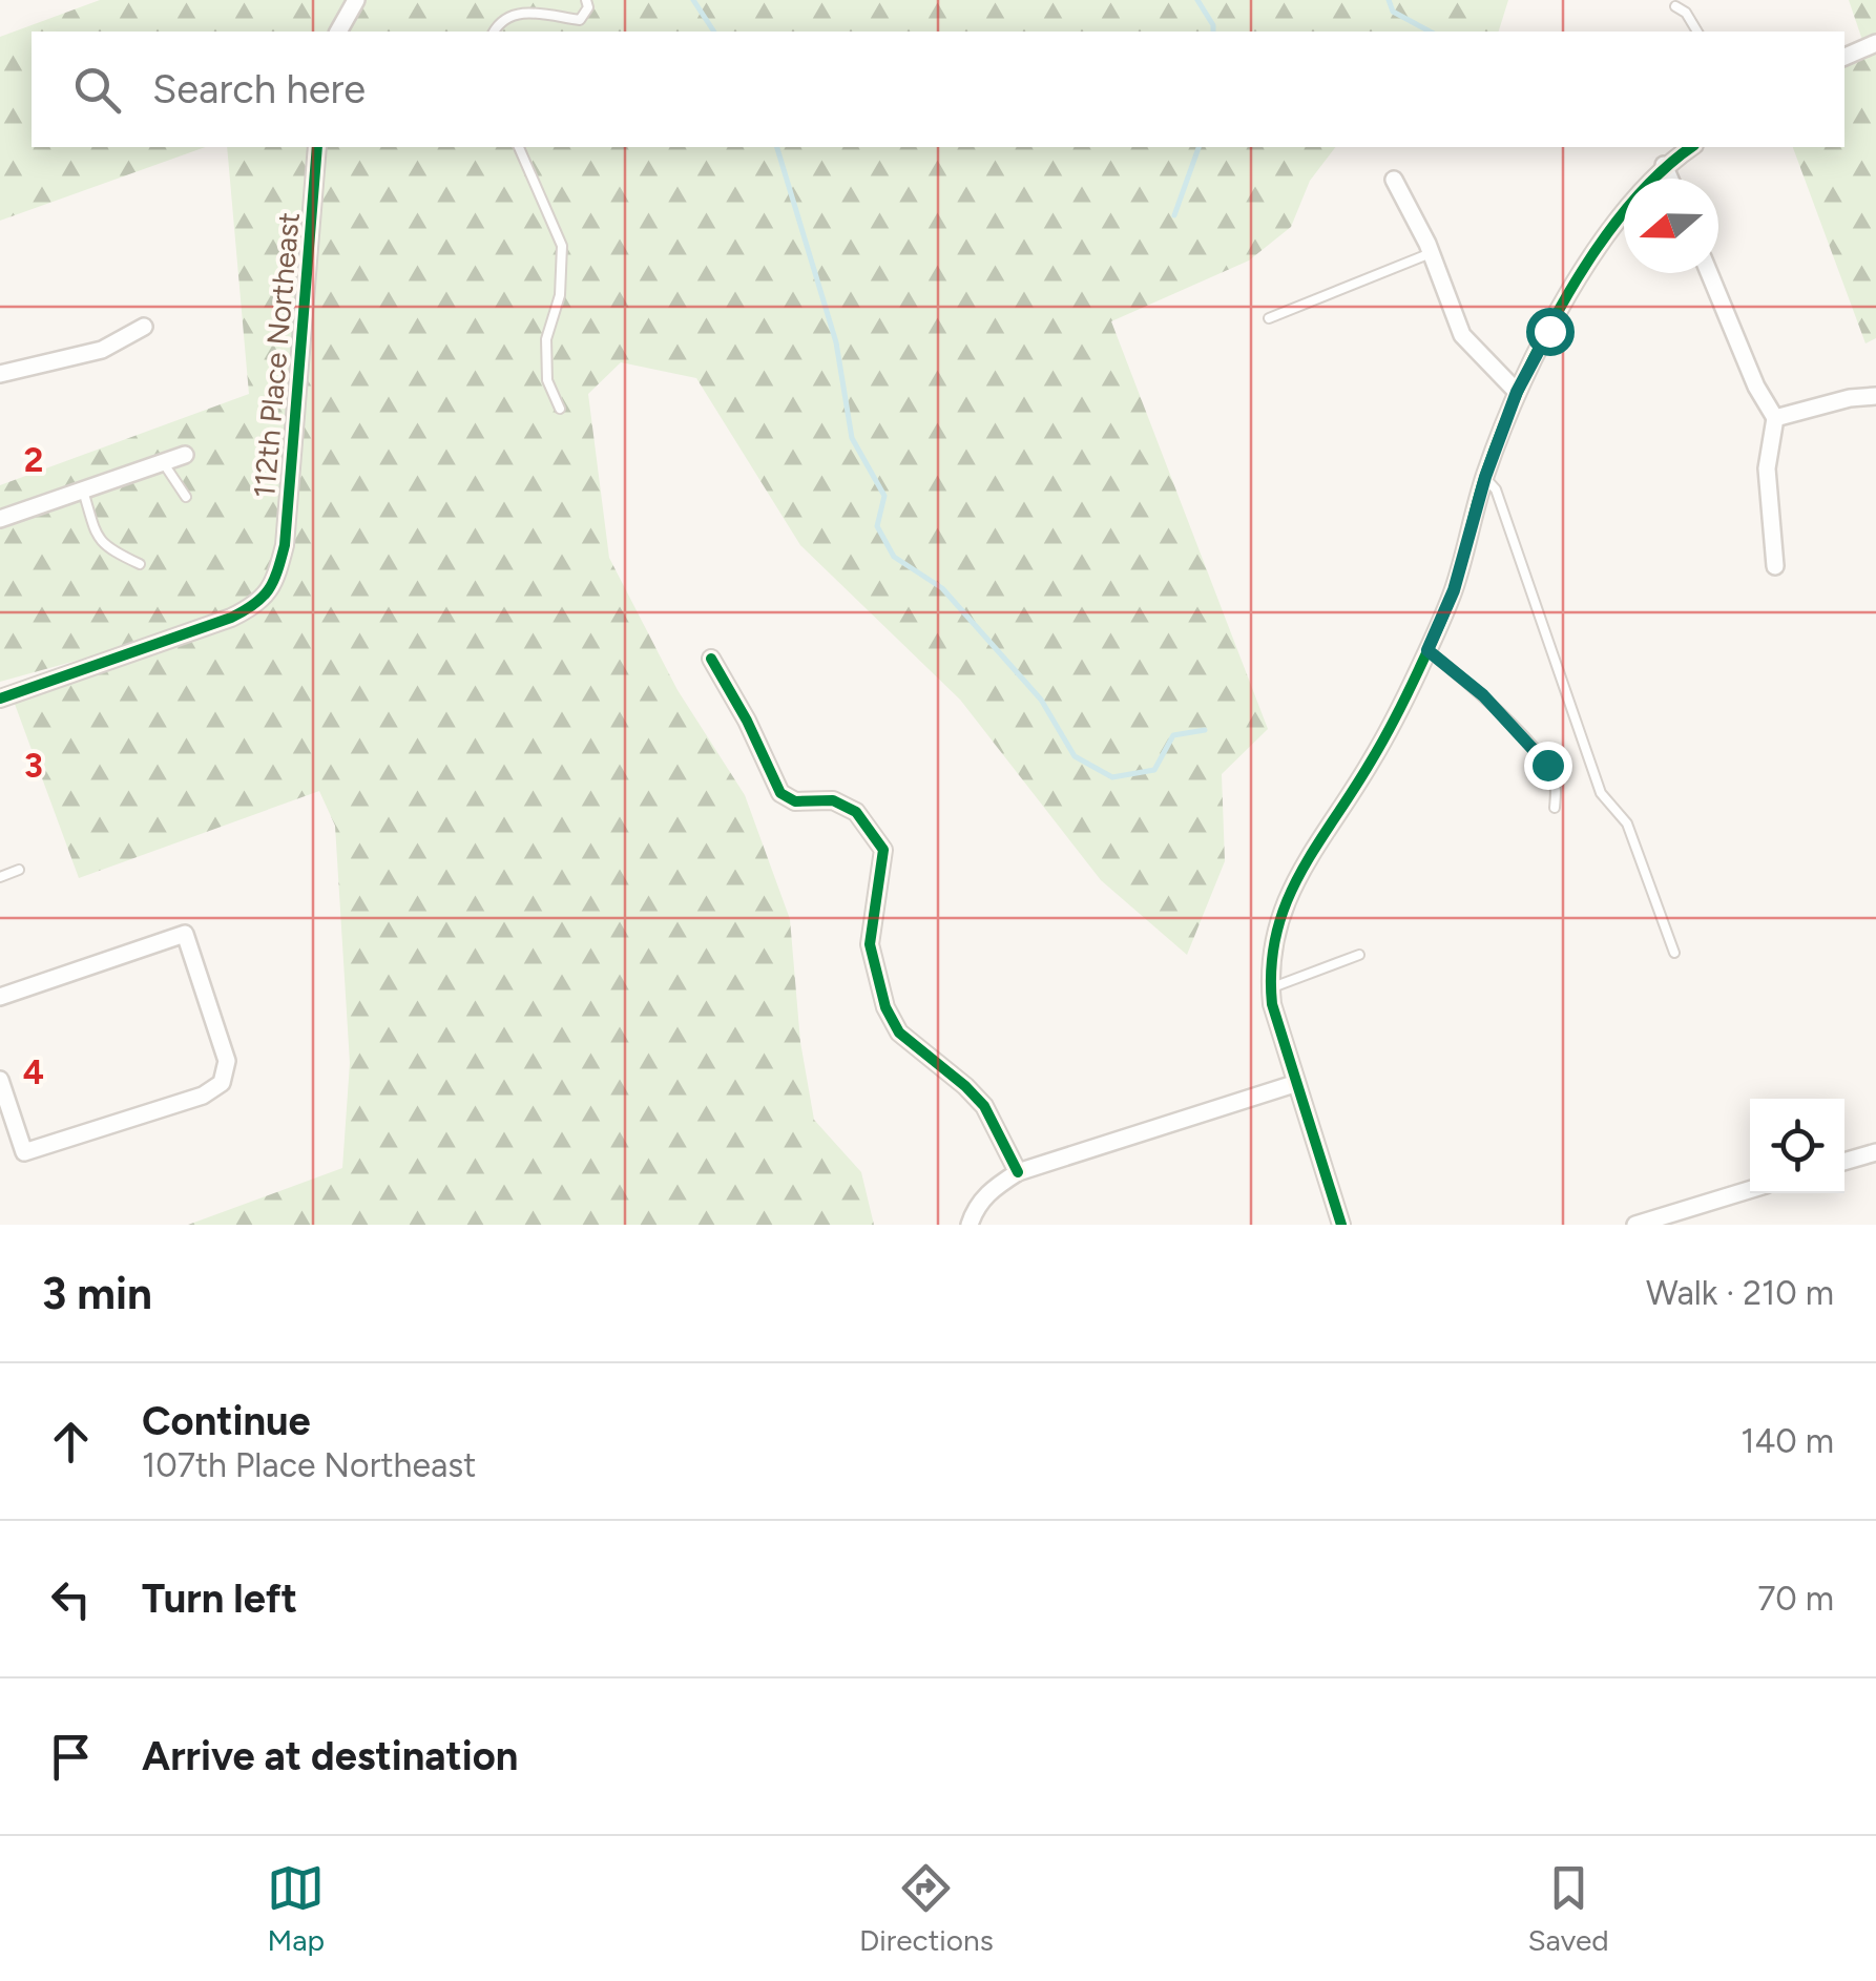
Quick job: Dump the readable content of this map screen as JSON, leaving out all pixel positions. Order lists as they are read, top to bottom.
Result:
{
  "streets": {
    "street": ["112th Place Northeast"]
  },
  "north": "left",
  "page": {
    "search": "Search here",
    "heading": ["3 min", "Walk · 210 m"],
    "list": [
      ["Continue", "107th Place Northeast", "140 m"],
      ["Turn left", "70 m"],
      "Arrive at destination"
    ],
    "nav": ["Map", "Directions", "Saved"]
  },
  "grid": {
    "rows": ["2", "3", "4"]
  }
}
